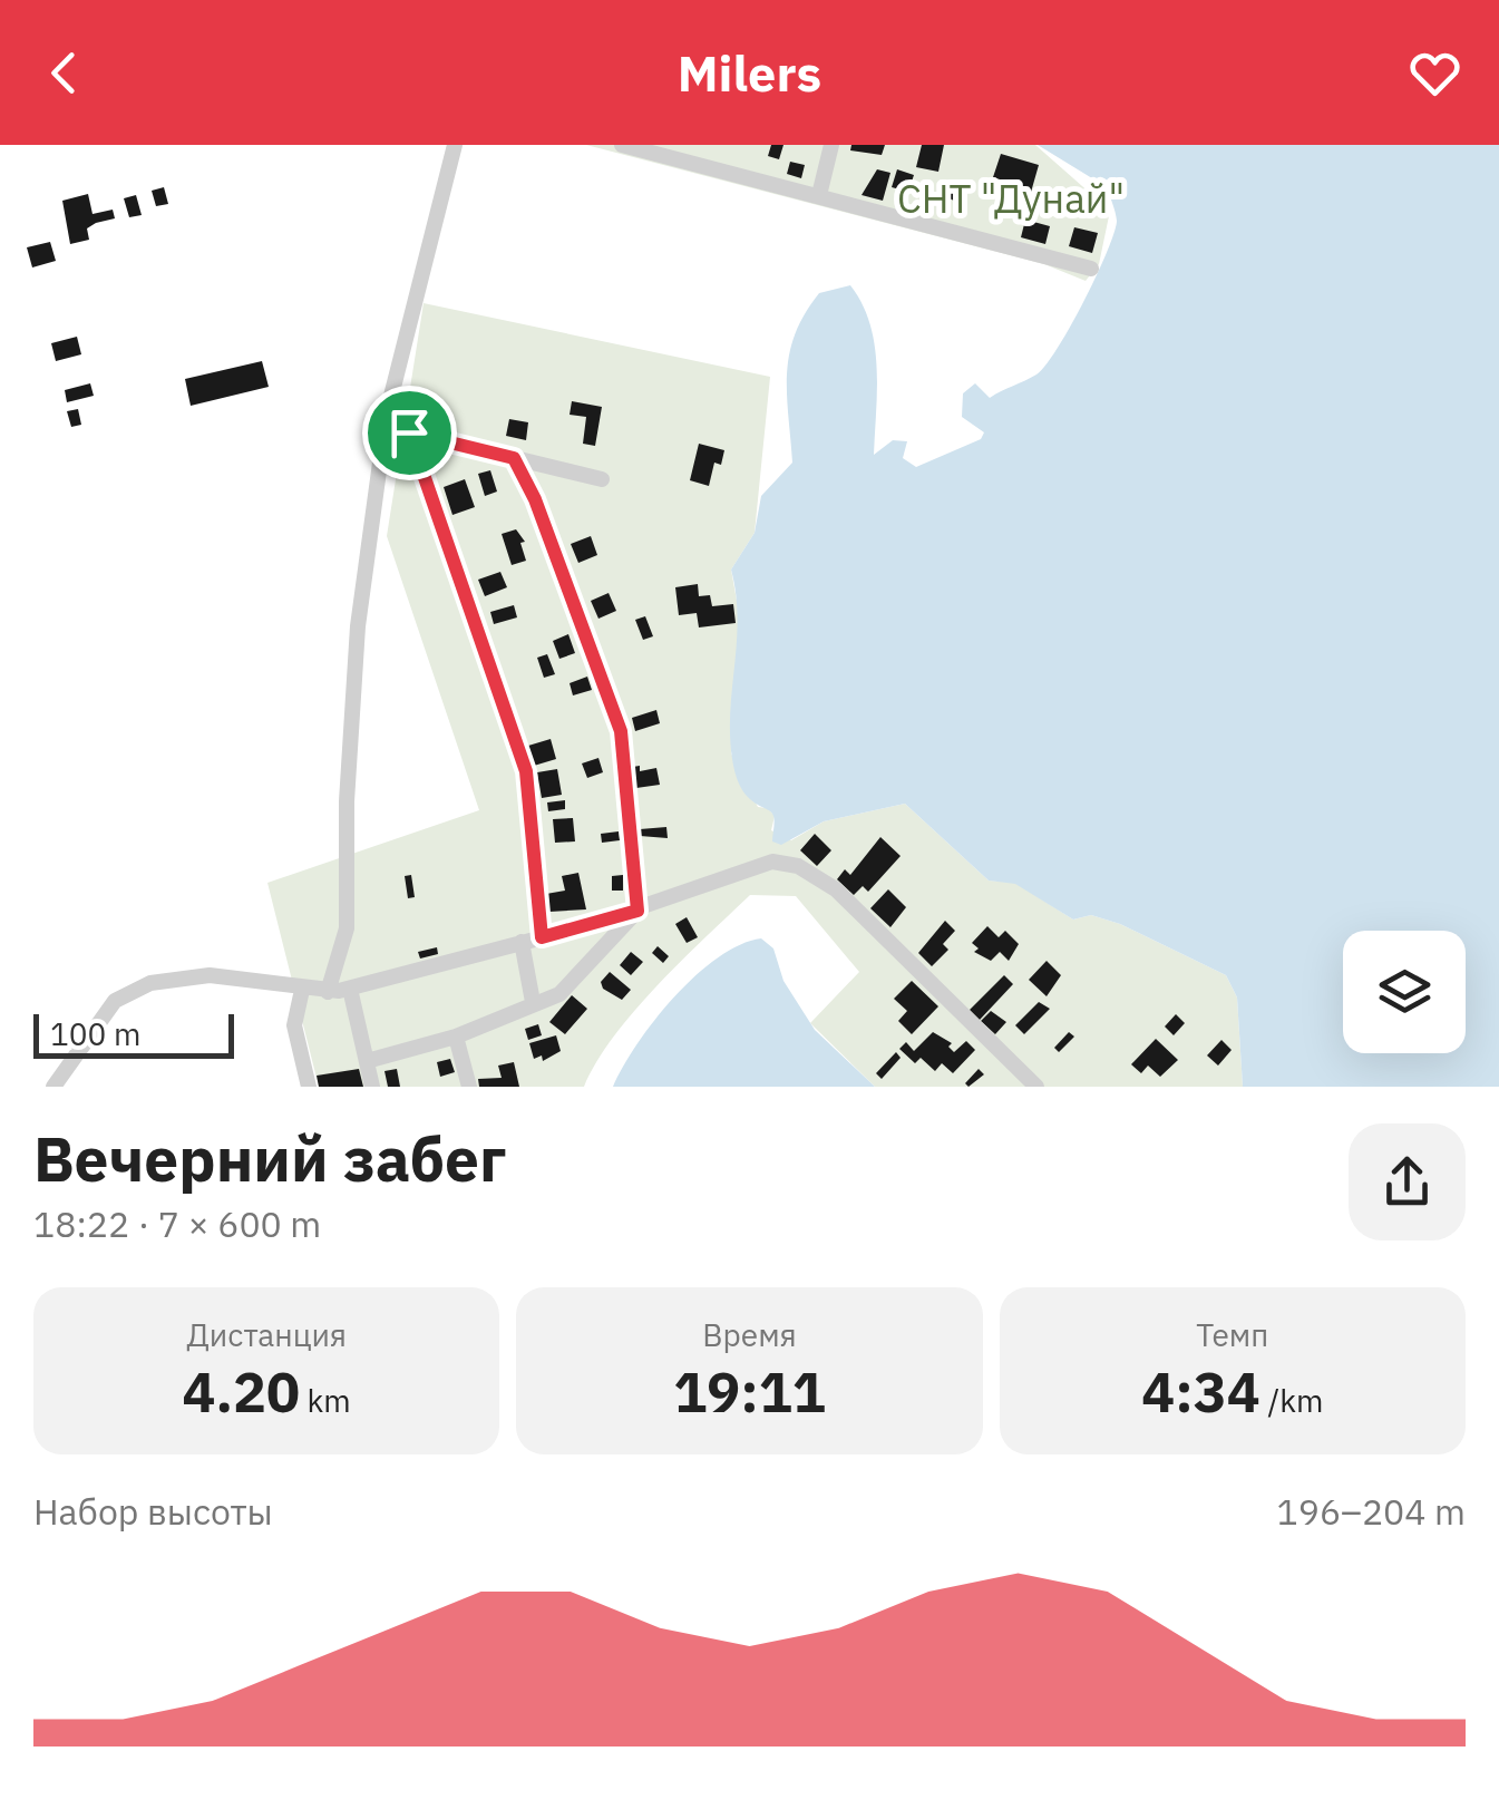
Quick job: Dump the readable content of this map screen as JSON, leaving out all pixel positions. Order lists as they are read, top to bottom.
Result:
{
  "parks": ["СНТ \"Дунай\""],
  "scale_bar": "100 m",
  "page": {
    "header": "Milers",
    "scale": "100 m",
    "heading": ["Вечерний забег", "18:22 · 7 × 600 m"],
    "stats": [
      ["Дистанция", "4.20 km"],
      ["Время", "19:11"],
      ["Темп", "4:34 /km"]
    ],
    "chart": ["Набор высоты", "196–204 m"]
  }
}
